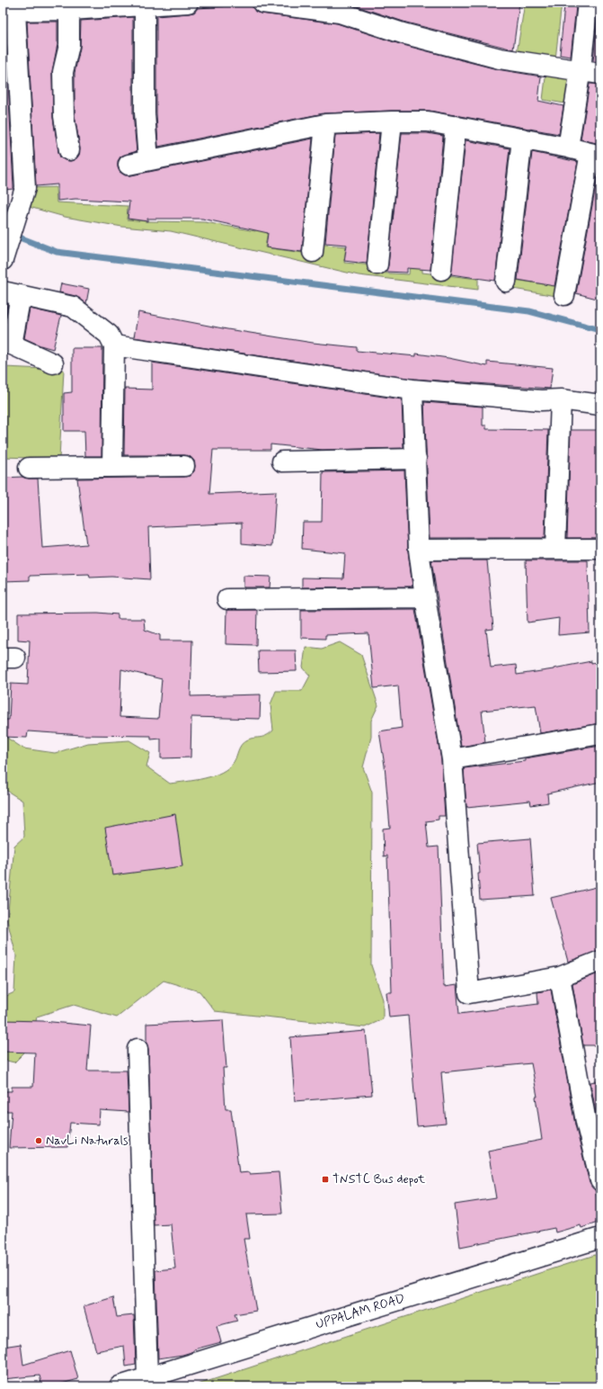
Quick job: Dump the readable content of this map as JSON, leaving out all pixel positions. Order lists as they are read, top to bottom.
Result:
{
  "streets": {
    "street": ["UPPALAM ROAD"]
  },
  "places": {
    "other": ["NavLi Naturals"],
    "transit": ["TNSTC Bus depot"]
  }
}
